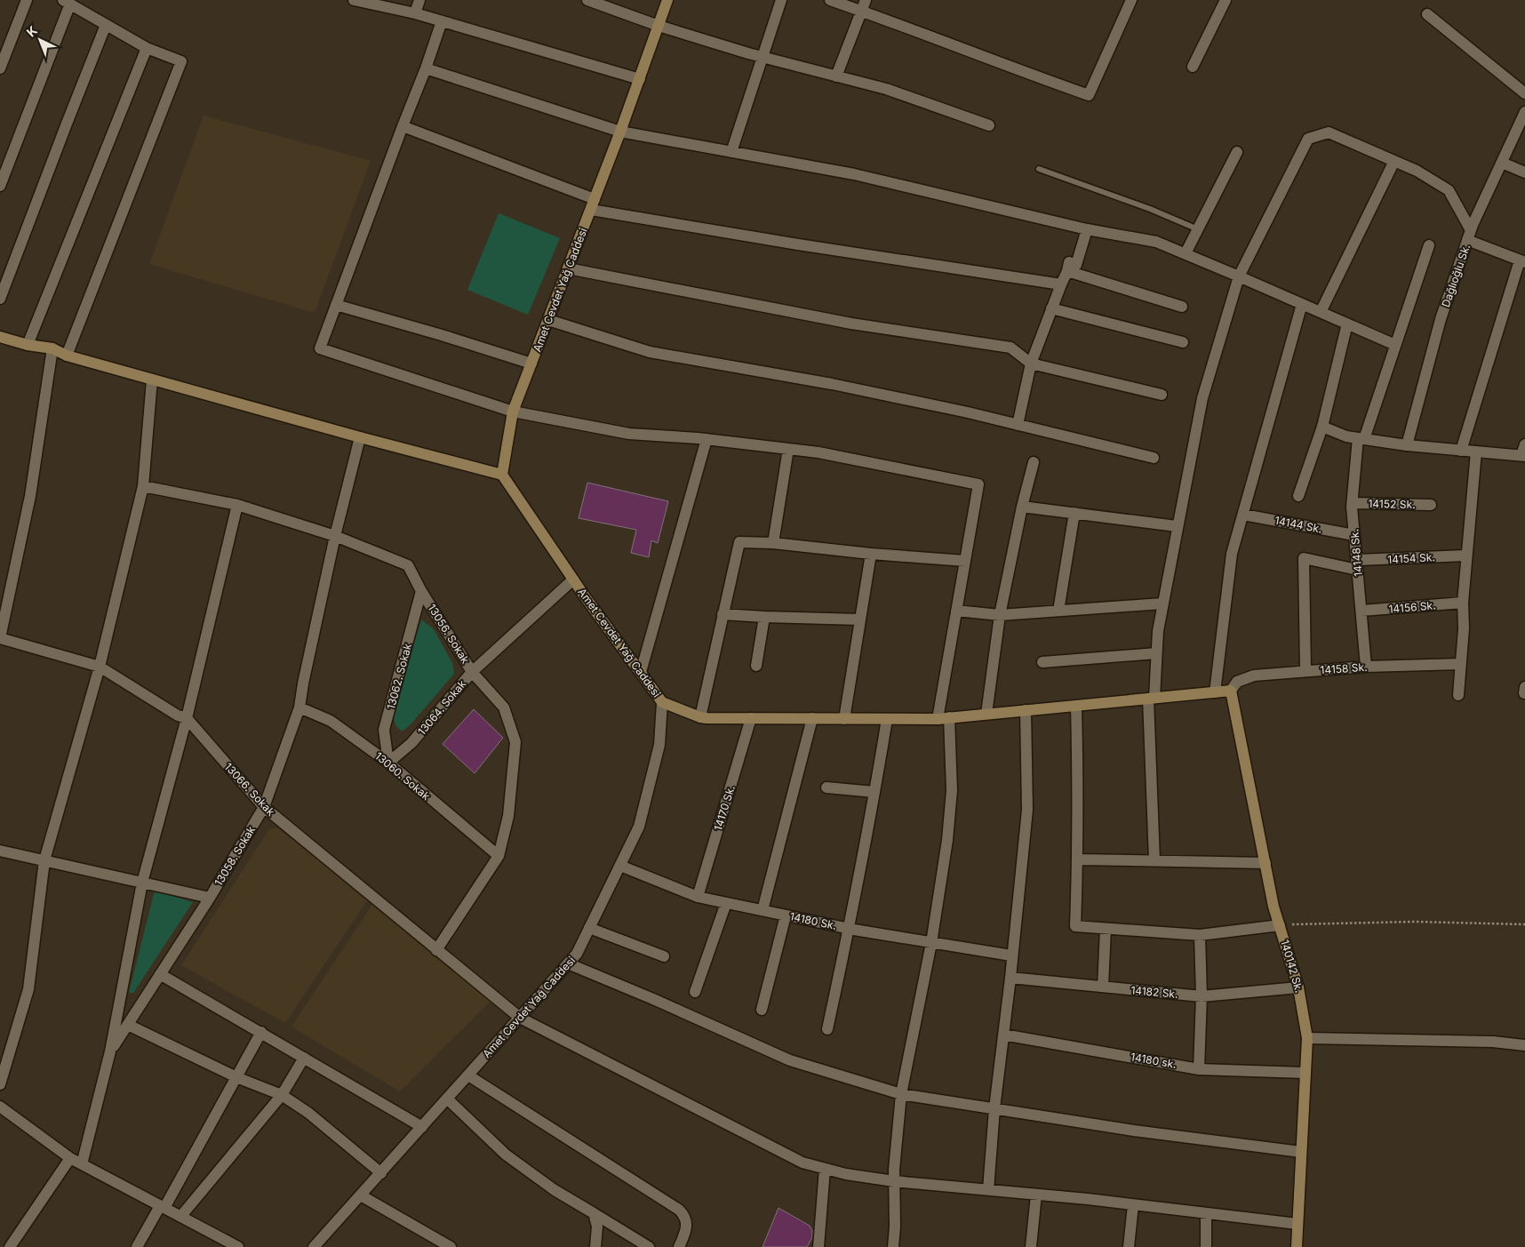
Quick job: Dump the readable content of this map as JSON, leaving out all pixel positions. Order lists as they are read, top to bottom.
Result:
{
  "streets": {
    "main road": ["Amet Cevdet Yağ Caddesi", "140142 Sk."],
    "street": [
      "Dağlıoğlu Sk.",
      "14152 Sk.",
      "14144 Sk.",
      "14148 Sk.",
      "14154 Sk.",
      "14156 Sk.",
      "13056. Sokak",
      "14158 Sk.",
      "13062. Sokak",
      "13064. Sokak",
      "13060. Sokak",
      "13066. Sokak",
      "14170 Sk.",
      "13058. Sokak",
      "14180 Sk.",
      "14182 Sk.",
      "14180 sk."
    ]
  },
  "crossings": [
    ["Amet Cevdet Yağ Caddesi", "13064. Sokak"],
    ["Amet Cevdet Yağ Caddesi", "13066. Sokak"],
    ["Amet Cevdet Yağ Caddesi", "14180 Sk."],
    ["14152 Sk.", "14148 Sk."],
    ["14144 Sk.", "14148 Sk."],
    ["14148 Sk.", "14154 Sk."],
    ["14148 Sk.", "14156 Sk."],
    ["14148 Sk.", "14158 Sk."],
    ["14154 Sk.", "14158 Sk."],
    ["13056. Sokak", "13062. Sokak"],
    ["13056. Sokak", "13064. Sokak"],
    ["13056. Sokak", "13060. Sokak"],
    ["13056. Sokak", "13066. Sokak"],
    ["13056. Sokak", "13058. Sokak"],
    ["14158 Sk.", "140142 Sk."],
    ["13062. Sokak", "13064. Sokak"],
    ["13062. Sokak", "13060. Sokak"],
    ["13064. Sokak", "13060. Sokak"],
    ["13060. Sokak", "13058. Sokak"],
    ["13066. Sokak", "13058. Sokak"],
    ["13066. Sokak", "140142 Sk."],
    ["14170 Sk.", "14180 Sk."],
    ["140142 Sk.", "14182 Sk."],
    ["140142 Sk.", "14180 sk."]
  ],
  "north": "top left"
}
